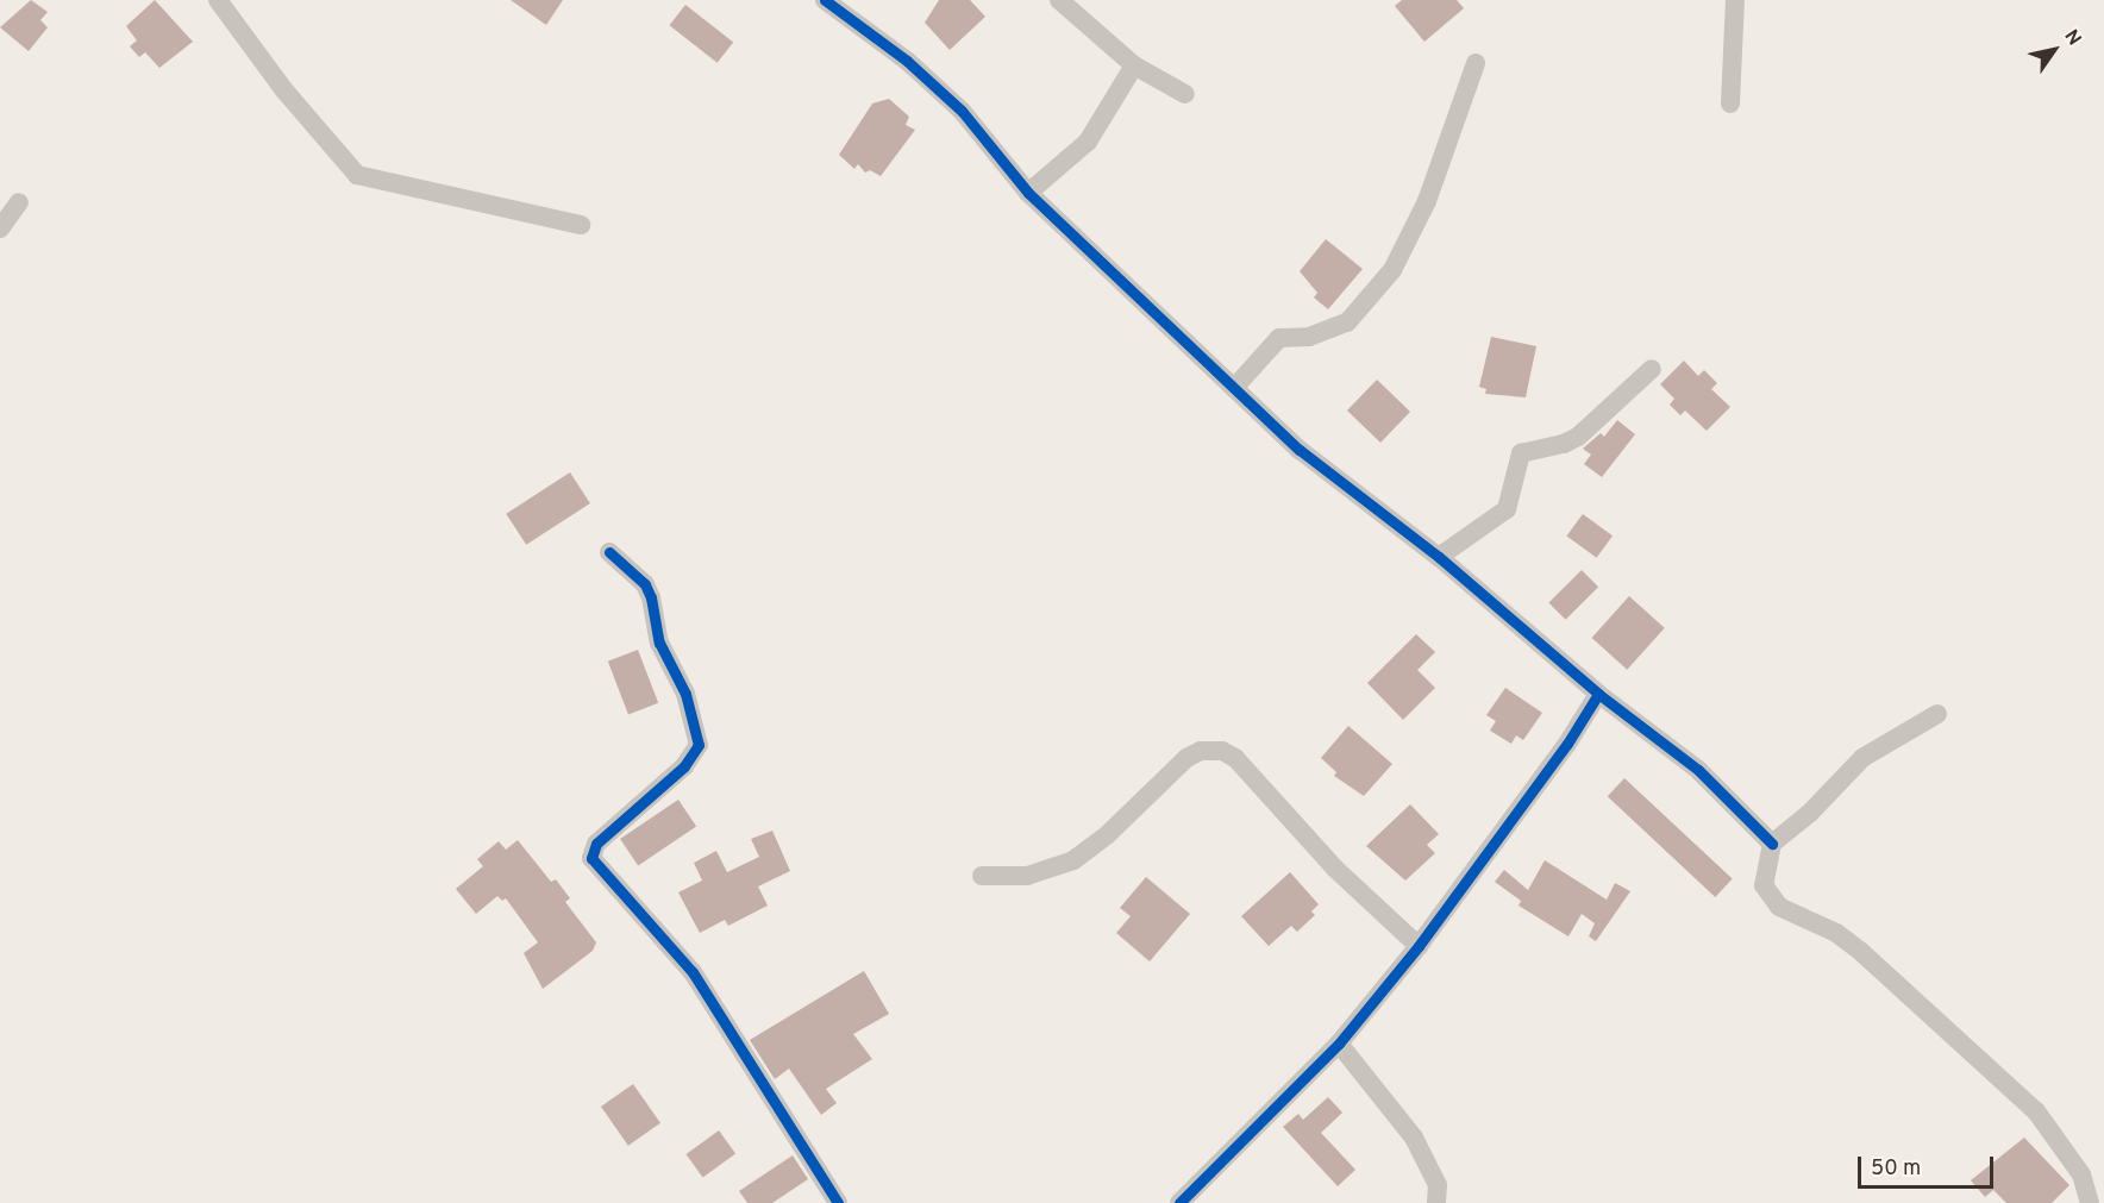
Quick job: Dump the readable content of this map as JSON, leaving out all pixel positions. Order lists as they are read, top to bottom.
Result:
{
  "scale_bar": "50 m",
  "north": "top right"
}
